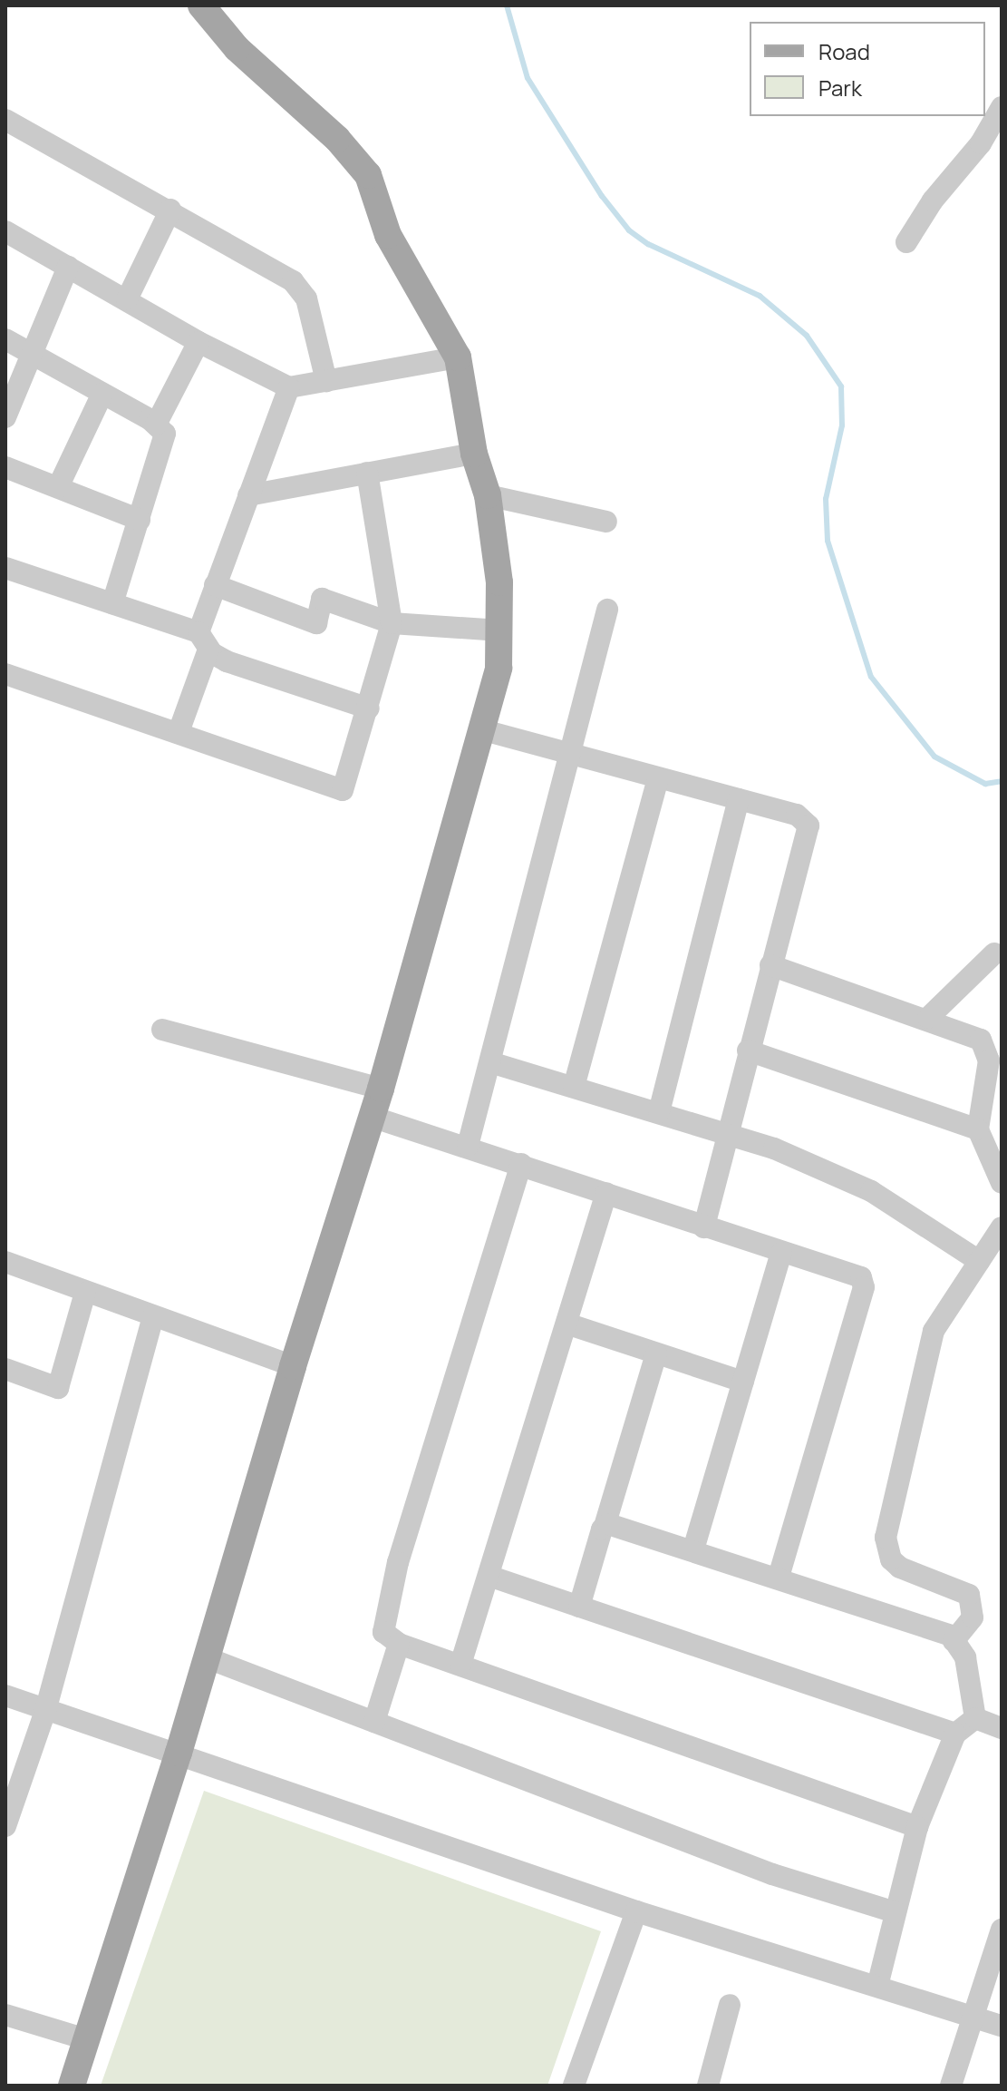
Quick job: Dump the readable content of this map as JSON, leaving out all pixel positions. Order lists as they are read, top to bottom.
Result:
{
  "legend": ["Road", "Park"]
}
